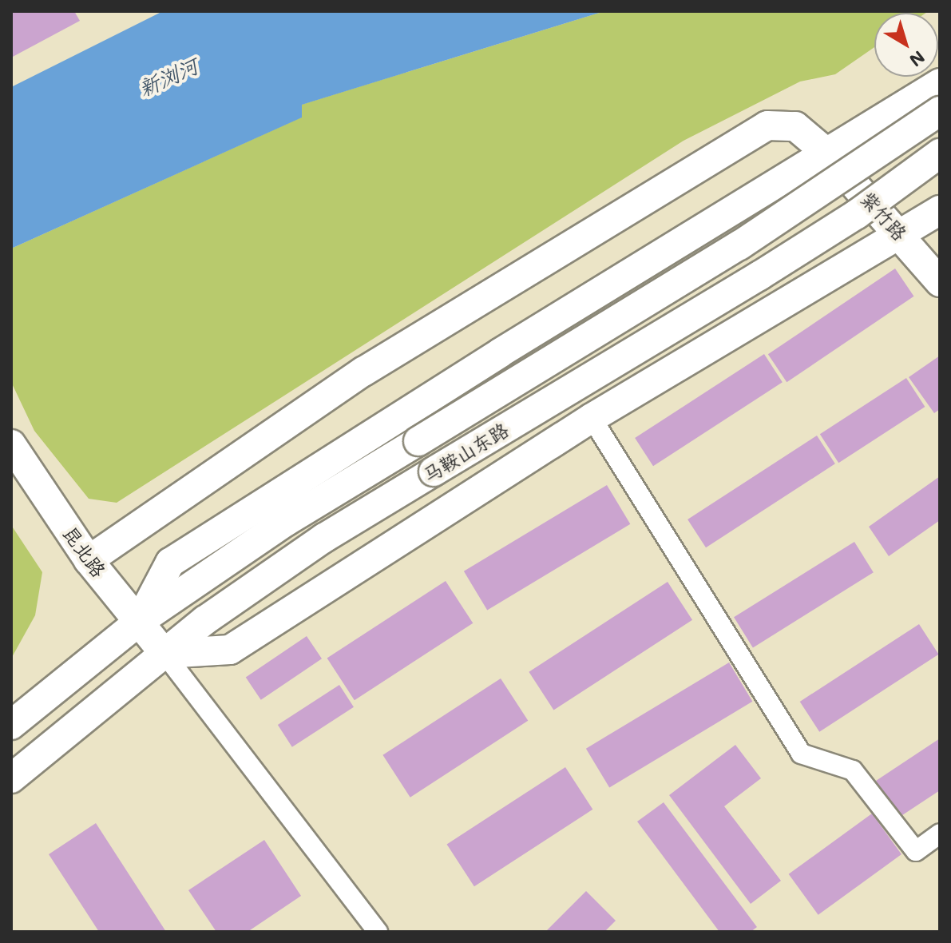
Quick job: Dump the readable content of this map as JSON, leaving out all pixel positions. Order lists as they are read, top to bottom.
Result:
{
  "streets": {
    "main road": ["紫竹路", "马鞍山东路", "昆北路"]
  },
  "crossings": [
    ["紫竹路", "昆北路"],
    ["马鞍山东路", "昆北路"]
  ],
  "water": ["新浏河"],
  "north": "bottom right"
}
